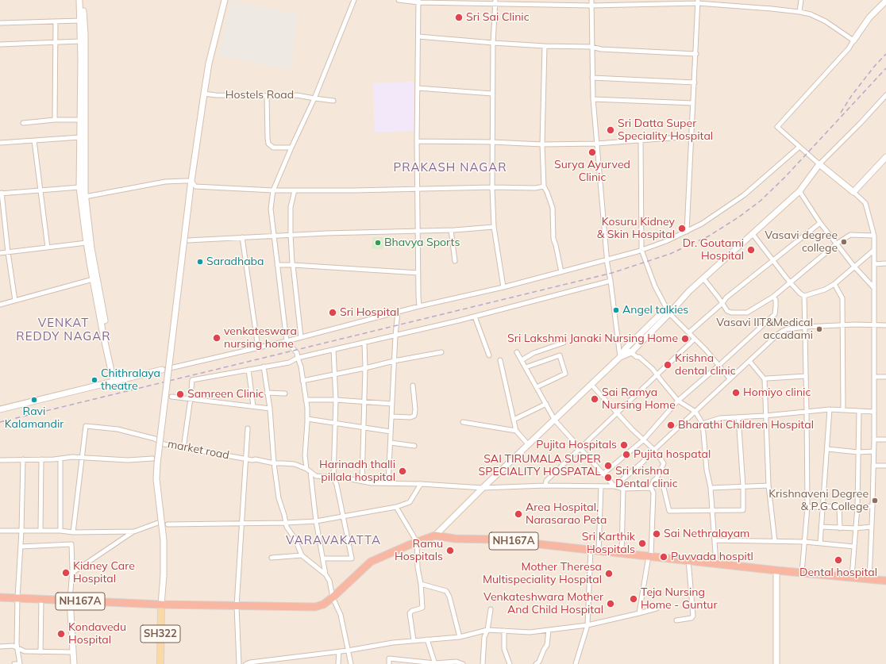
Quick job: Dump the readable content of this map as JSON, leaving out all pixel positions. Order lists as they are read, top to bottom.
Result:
{
  "streets": {
    "highway": ["NH167A"],
    "main road": ["SH322"],
    "street": ["Hostels Road", "market road"]
  },
  "crossings": [
    ["NH167A", "SH322"]
  ],
  "districts": ["PRAKASH NAGAR", "VENKAT REDDY NAGAR", "VARAVAKATTA"],
  "places": [
    "Sri Sai Clinic",
    "Sri Datta Super Speciality Hospital",
    "Surya Ayurved Clinic",
    "Kosuru Kidney & Skin Hospital",
    "Vasavi degree college",
    "Bhavya Sports",
    "Dr. Goutami Hospital",
    "Saradhaba",
    "Angel talkies",
    "Sri Hospital",
    "Vasavi IIT&Medical accadami",
    "venkateswara nursing home",
    "Sri Lakshmi Janaki Nursing Home",
    "Krishna dental clinic",
    "Chithralaya theatre",
    "Homiyo clinic",
    "Samreen Clinic",
    "Sai Ramya Nursing Home",
    "Ravi Kalamandir",
    "Bharathi Children Hospital",
    "Pujita Hospitals",
    "Pujita hospatal",
    "SAI TIRUMALA SUPER SPECIALITY HOSPATAL",
    "Harinadh thalli pillala hospital",
    "Sri krishna Dental clinic",
    "Krishnaveni Degree & P.G College",
    "Area Hospital, Narasarao Peta",
    "Sai Nethralayam",
    "Sri Karthik Hospitals",
    "Ramu Hospitals",
    "Puvvada hospitl",
    "Dental hospital",
    "Kidney Care Hospital",
    "Mother Theresa Multispeciality Hospital",
    "Teja Nursing Home - Guntur",
    "Venkateshwara Mother And Child Hospital",
    "Kondavedu Hospital"
  ]
}
